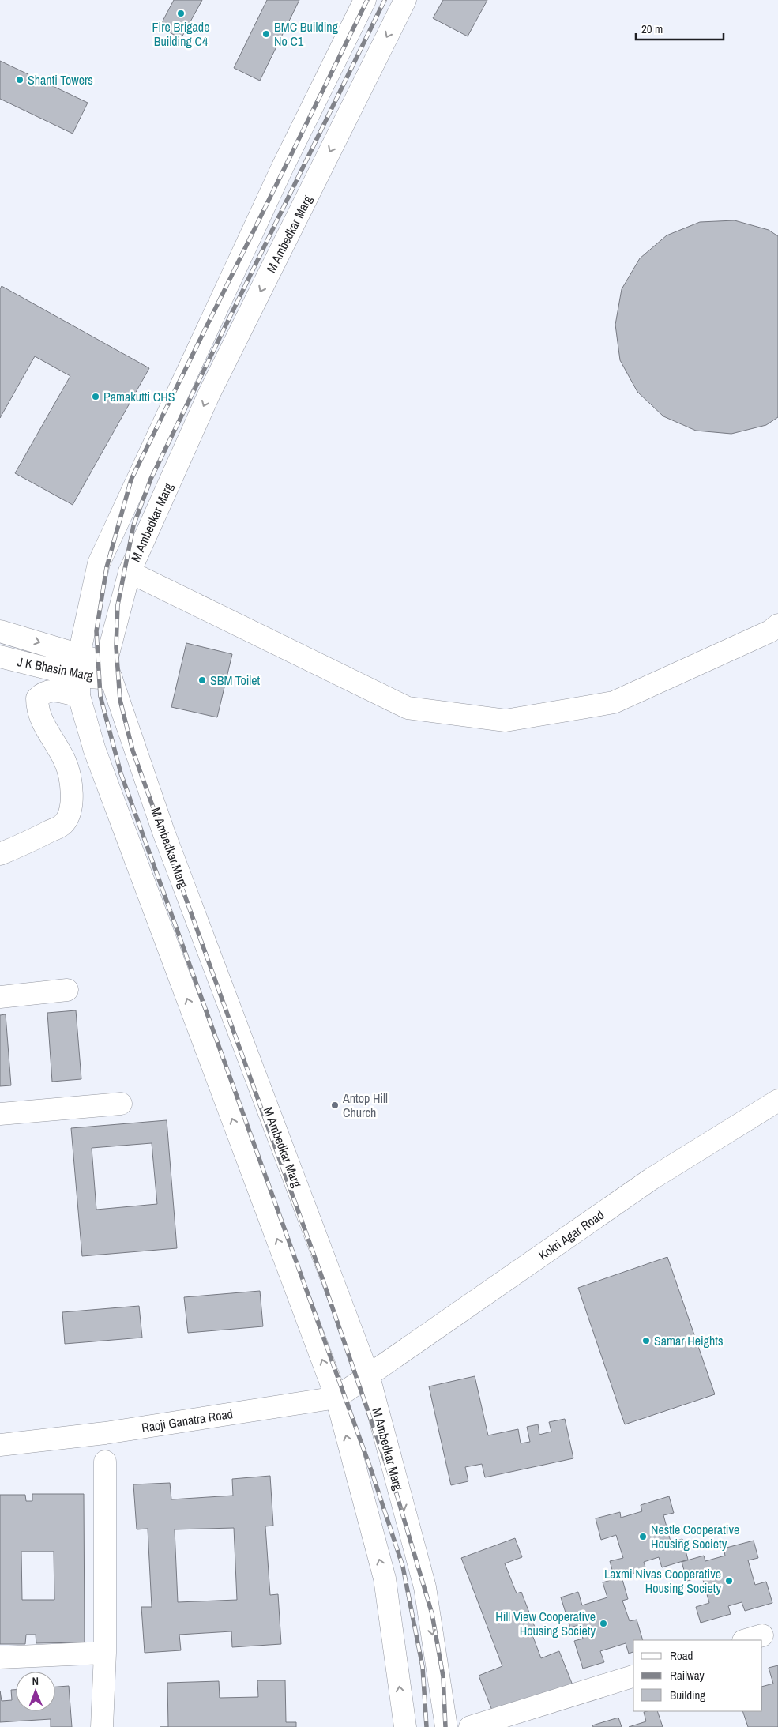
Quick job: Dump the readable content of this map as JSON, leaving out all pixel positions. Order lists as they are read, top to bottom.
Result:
{
  "streets": {
    "main road": [
      "M Ambedkar Marg",
      "J K Bhasin Marg",
      "Kokri Agar Road",
      "Raoji Ganatra Road"
    ]
  },
  "crossings": [
    ["M Ambedkar Marg", "J K Bhasin Marg"],
    ["M Ambedkar Marg", "Kokri Agar Road"],
    ["M Ambedkar Marg", "Raoji Ganatra Road"],
    ["Kokri Agar Road", "Raoji Ganatra Road"]
  ],
  "places": [
    "Fire Brigade Building C4",
    "BMC Building No C1",
    "Shanti Towers",
    "Pamakutti CHS",
    "SBM Toilet",
    "Antop Hill Church",
    "Samar Heights",
    "Nestle Cooperative Housing Society",
    "Laxmi Nivas Cooperative Housing Society",
    "Hill View Cooperative Housing Society"
  ],
  "legend": ["Road", "Railway", "Building"],
  "scale_bar": "20 m",
  "north": "top"
}
